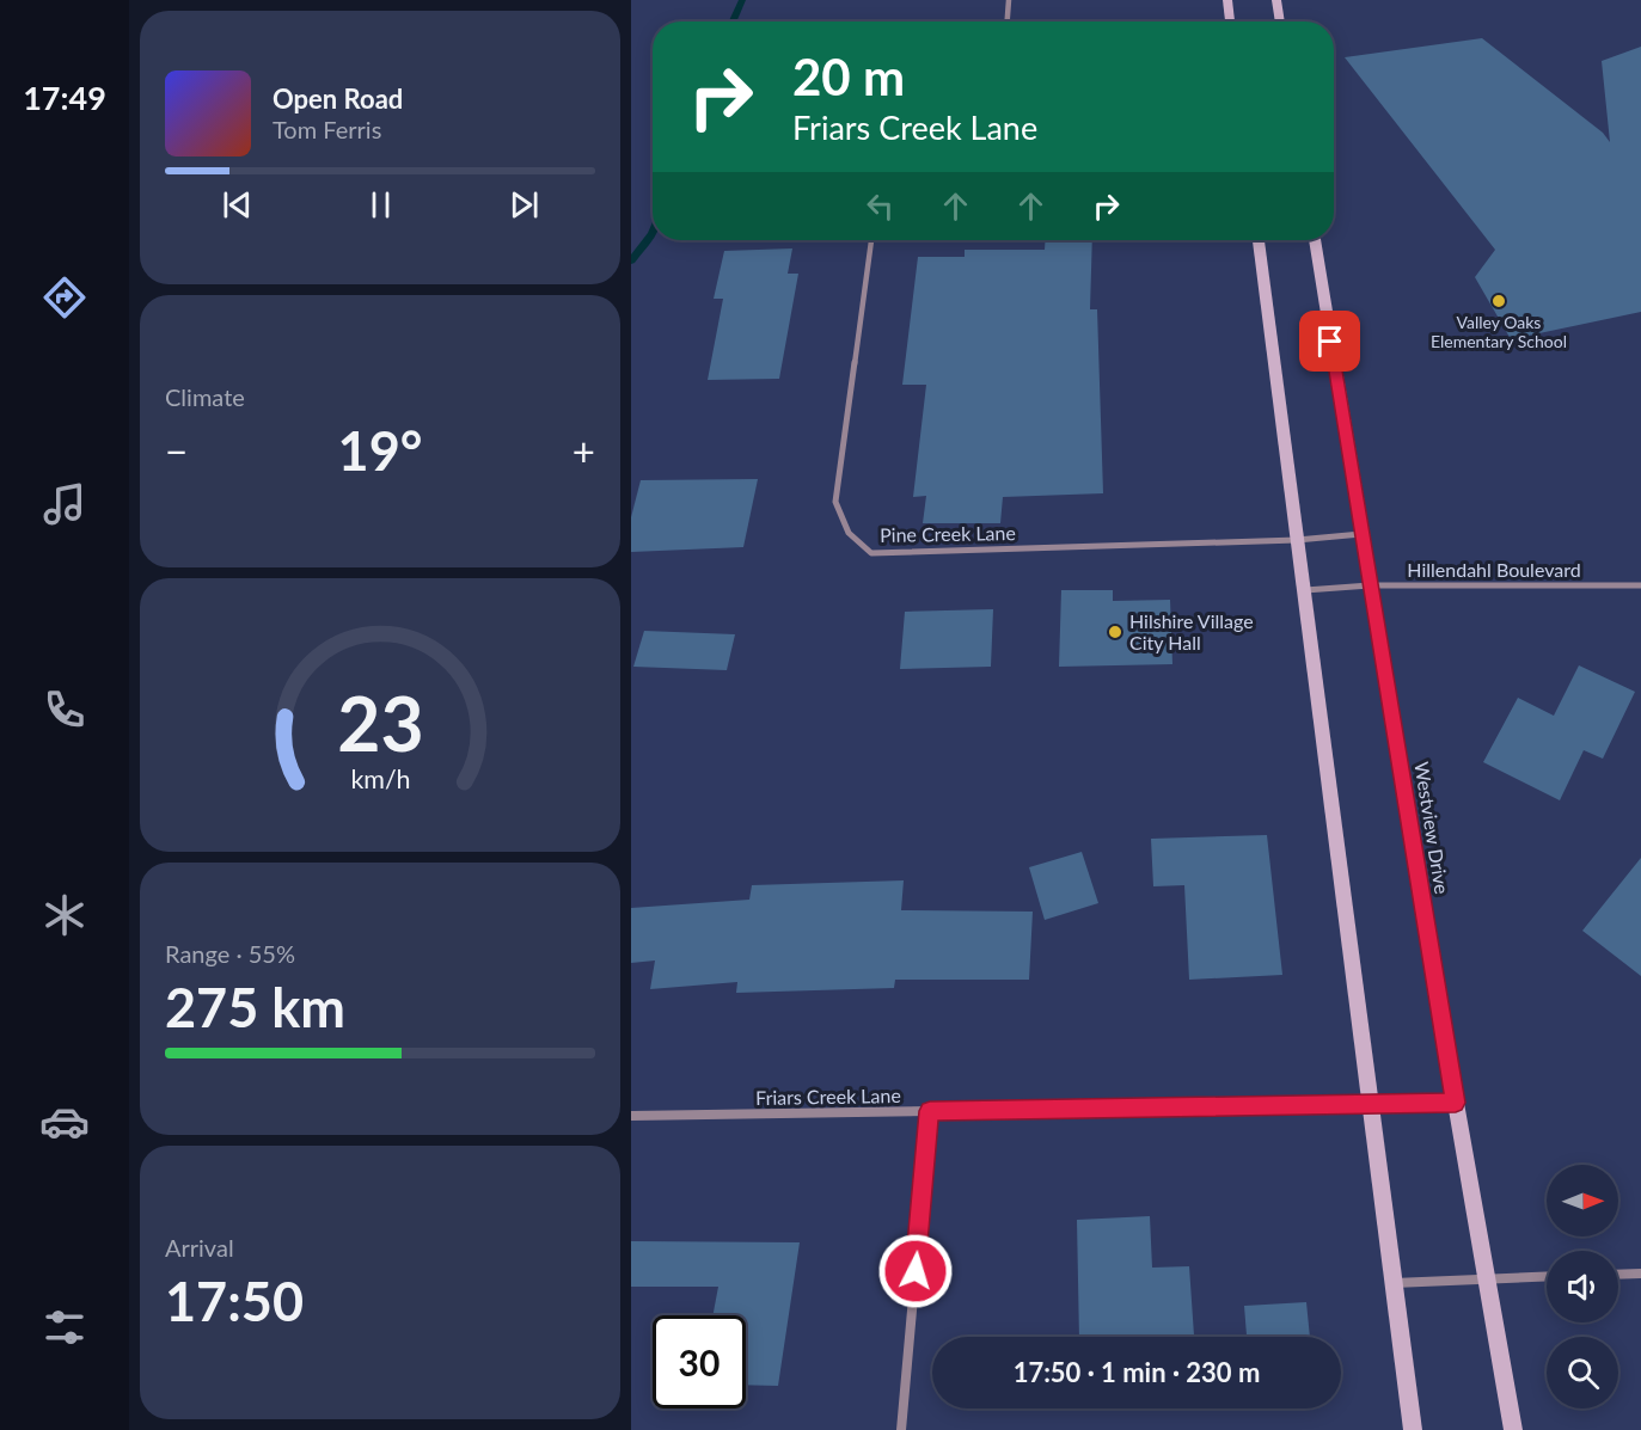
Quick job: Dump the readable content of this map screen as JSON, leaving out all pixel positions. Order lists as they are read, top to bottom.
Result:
{
  "streets": {
    "main road": ["Westview Drive"],
    "street": ["Pine Creek Lane", "Hillendahl Boulevard", "Friars Creek Lane"]
  },
  "crossings": [
    ["Pine Creek Lane", "Westview Drive"],
    ["Hillendahl Boulevard", "Westview Drive"],
    ["Westview Drive", "Friars Creek Lane"]
  ],
  "places": ["Valley Oaks Elementary School", "Hilshire Village City Hall"],
  "north": "right",
  "page": {
    "tabs": "17:49",
    "turn": ["20 m", "Friars Creek Lane"],
    "song": ["Open Road", "Tom Ferris"],
    "tile": [
      "Climate",
      ["Range · 55%", "275 km"],
      ["Arrival", "17:50"]
    ],
    "heat": ["−", "19°", "+"],
    "limit": "30",
    "trip": "17:50 · 1 min · 230 m",
    "gauge": ["23", "km/h"]
  }
}
